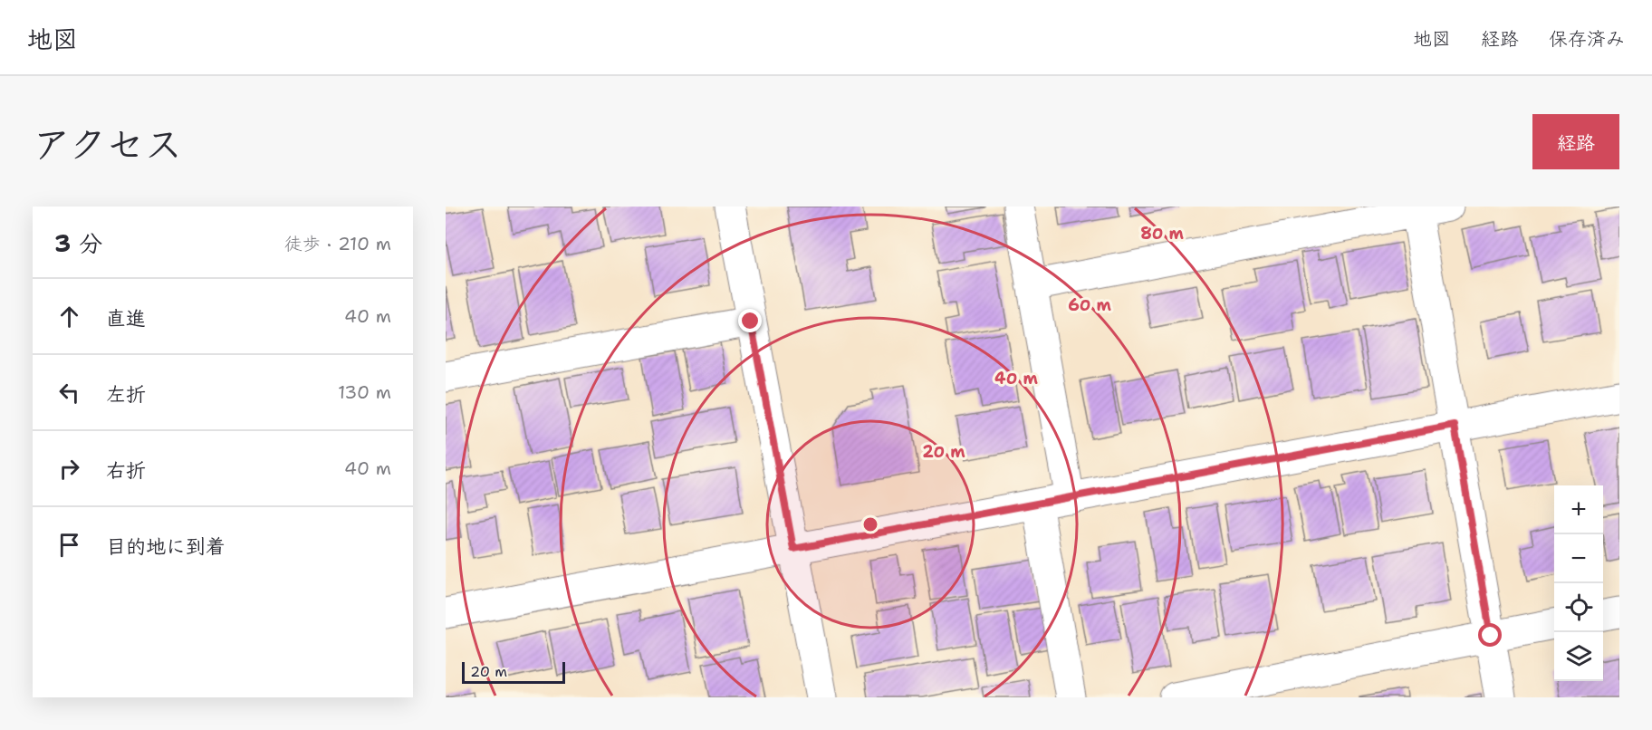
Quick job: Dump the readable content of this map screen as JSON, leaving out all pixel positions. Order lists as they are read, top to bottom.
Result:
{
  "scale_bar": "20 m",
  "page": {
    "header": "地図",
    "nav": ["地図", "経路", "保存済み"],
    "title": "アクセス",
    "buttons": "経路",
    "heading": ["3 分", "徒歩 · 210 m"],
    "list": [
      ["直進", "40 m"],
      ["左折", "130 m"],
      ["右折", "40 m"],
      "目的地に到着"
    ],
    "map_buttons": ["+", "−"],
    "scale": "20 m"
  },
  "rings": [
    "80 m",
    "60 m",
    "40 m",
    "20 m"
  ]
}
